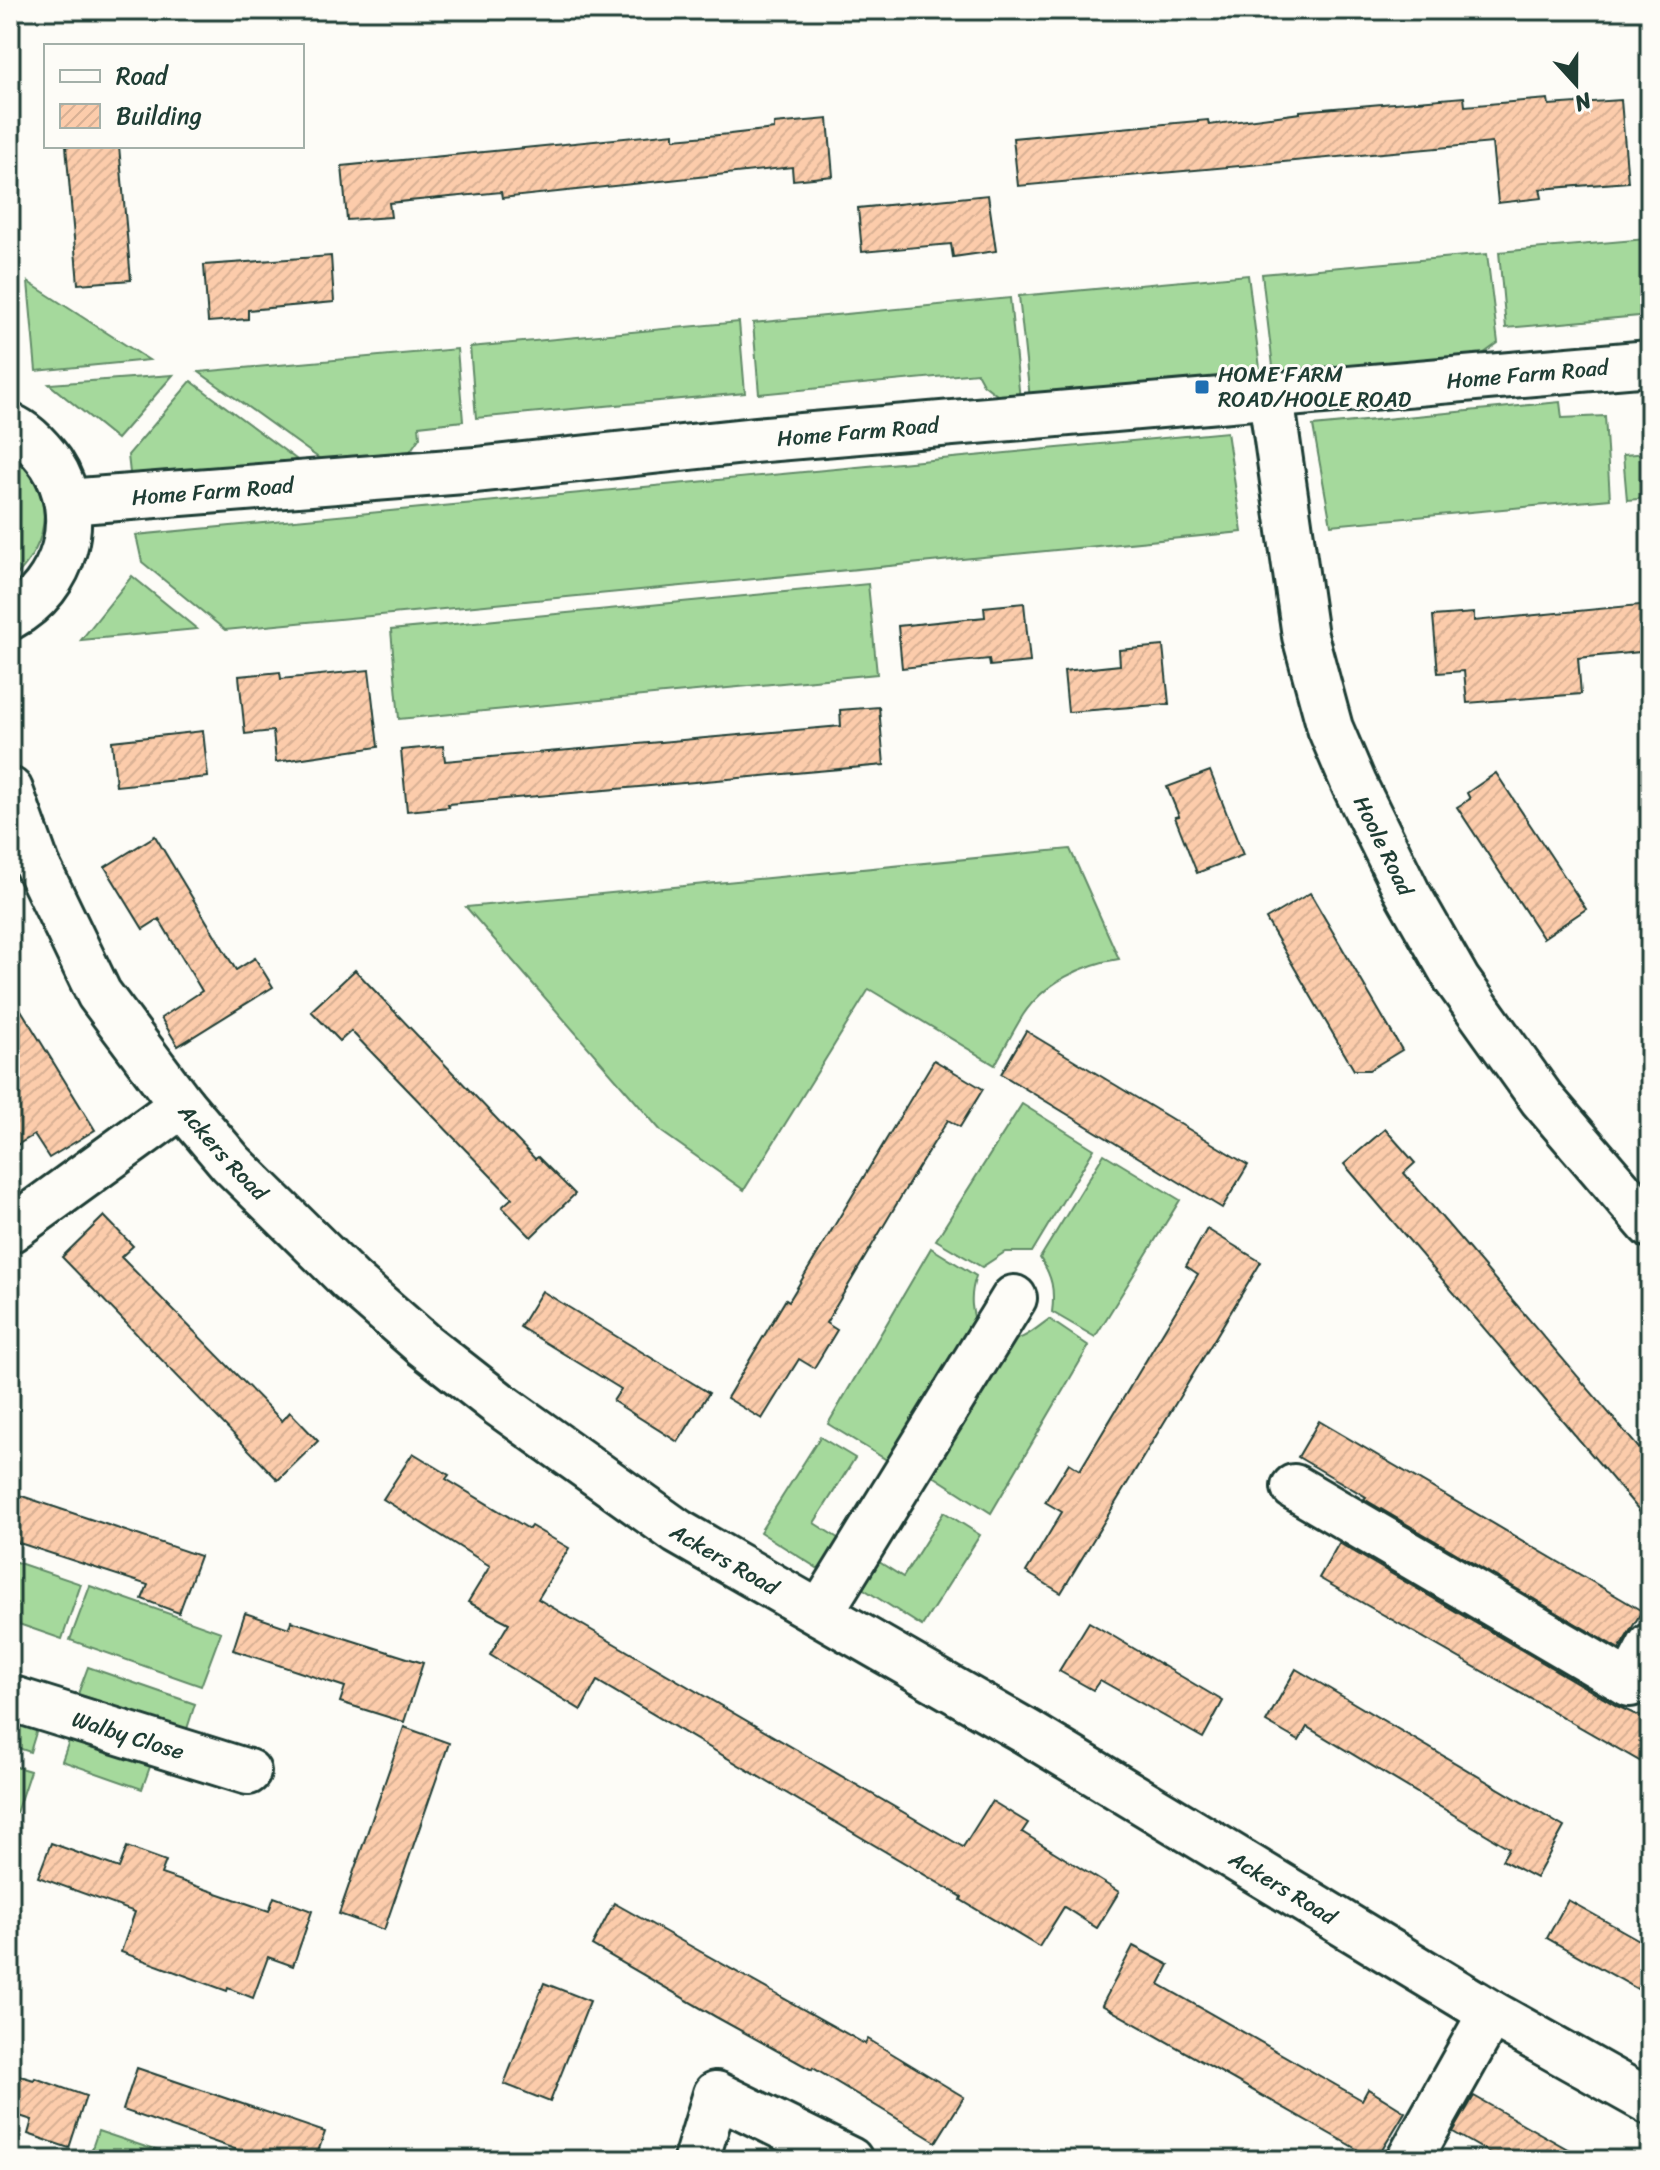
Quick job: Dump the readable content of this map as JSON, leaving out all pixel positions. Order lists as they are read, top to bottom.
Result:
{
  "streets": {
    "street": [
      "Home Farm Road",
      "Hoole Road",
      "Ackers Road",
      "Walby Close"
    ]
  },
  "crossings": [
    ["Home Farm Road", "Hoole Road"]
  ],
  "places": {
    "transit": ["HOME FARM ROAD/HOOLE ROAD"]
  },
  "legend": ["Road", "Building"],
  "north": "bottom"
}
